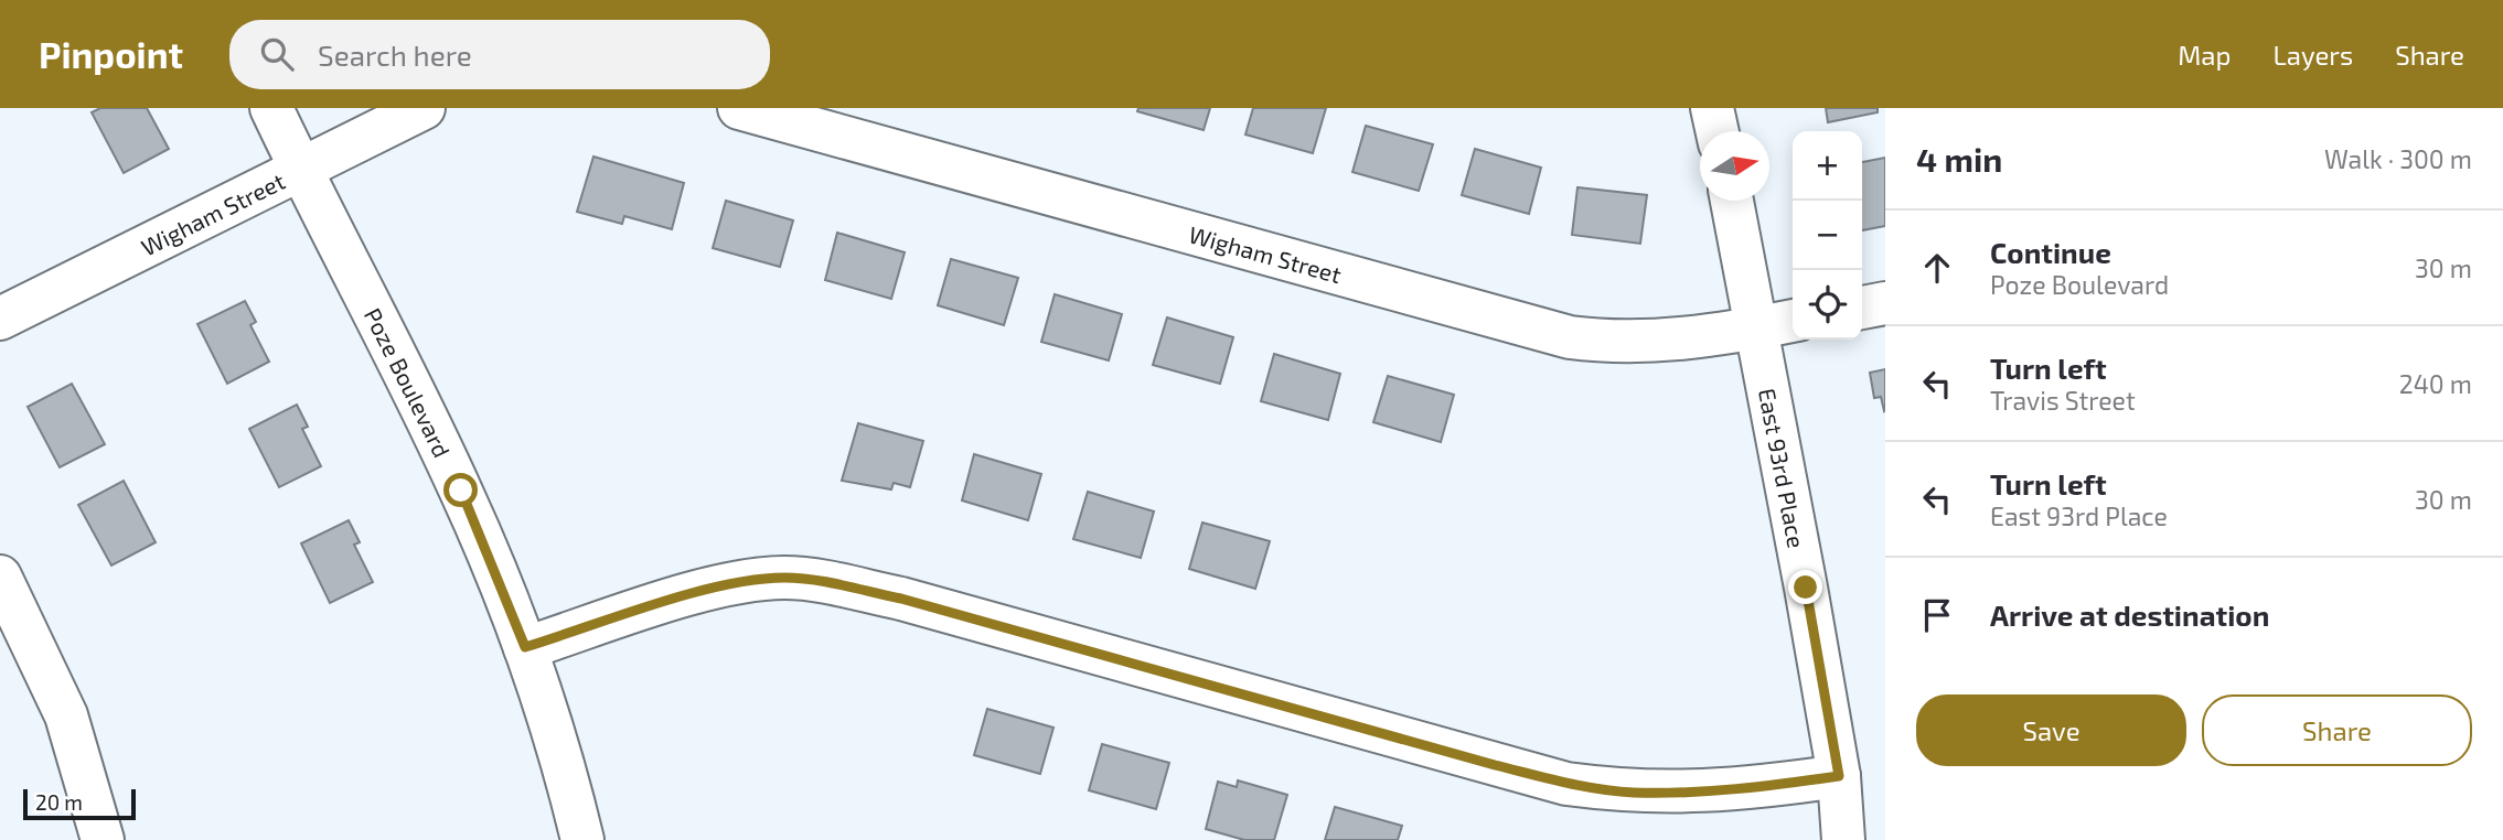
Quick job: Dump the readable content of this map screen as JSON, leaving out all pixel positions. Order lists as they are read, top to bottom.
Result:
{
  "streets": {
    "street": ["Wigham Street", "Poze Boulevard", "East 93rd Place"]
  },
  "crossings": [
    ["Wigham Street", "Poze Boulevard"],
    ["Wigham Street", "East 93rd Place"]
  ],
  "scale_bar": "20 m",
  "north": "right",
  "page": {
    "header": "Pinpoint",
    "search": "Search here",
    "nav": ["Map", "Layers", "Share"],
    "heading": ["4 min", "Walk · 300 m"],
    "map_buttons": ["+", "−"],
    "list": [
      ["Continue", "Poze Boulevard", "30 m"],
      ["Turn left", "Travis Street", "240 m"],
      ["Turn left", "East 93rd Place", "30 m"],
      "Arrive at destination"
    ],
    "buttons": ["Save", "Share"],
    "scale": "20 m"
  }
}
